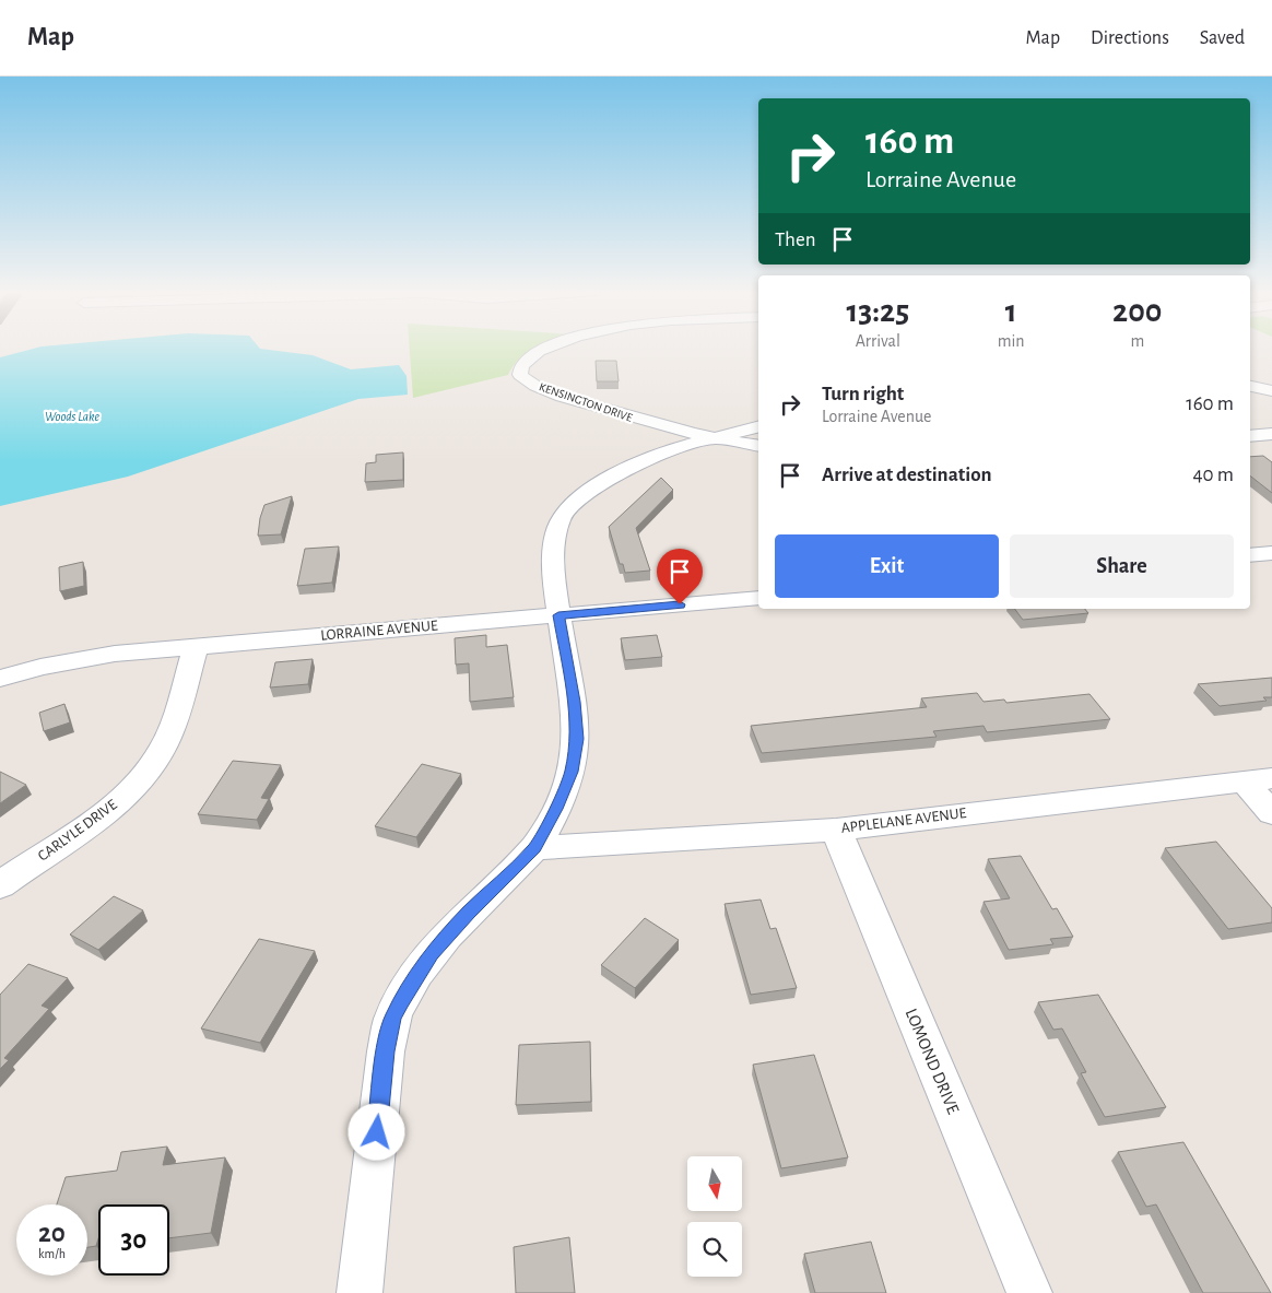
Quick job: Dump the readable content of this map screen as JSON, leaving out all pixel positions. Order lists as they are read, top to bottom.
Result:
{
  "streets": {
    "street": [
      "KENSINGTON DRIVE",
      "LORRAINE AVENUE",
      "APPLELANE AVENUE",
      "CARLYLE DRIVE",
      "LOMOND DRIVE"
    ]
  },
  "crossings": [
    ["LORRAINE AVENUE", "CARLYLE DRIVE"],
    ["APPLELANE AVENUE", "LOMOND DRIVE"]
  ],
  "water": ["Woods Lake"],
  "north": "bottom",
  "page": {
    "header": "Map",
    "nav": ["Map", "Directions", "Saved"],
    "turn": ["160 m", "Lorraine Avenue"],
    "then": "Then",
    "eta": [
      "13:25",
      "Arrival",
      "1",
      "min",
      "200",
      "m"
    ],
    "list": [
      {
        "name": "Turn right",
        "note": "Lorraine Avenue",
        "value": "160 m"
      },
      {
        "name": "Arrive at destination",
        "value": "40 m"
      }
    ],
    "buttons": ["Exit", "Share"],
    "speed": "20 km/h",
    "limit": "30"
  }
}
